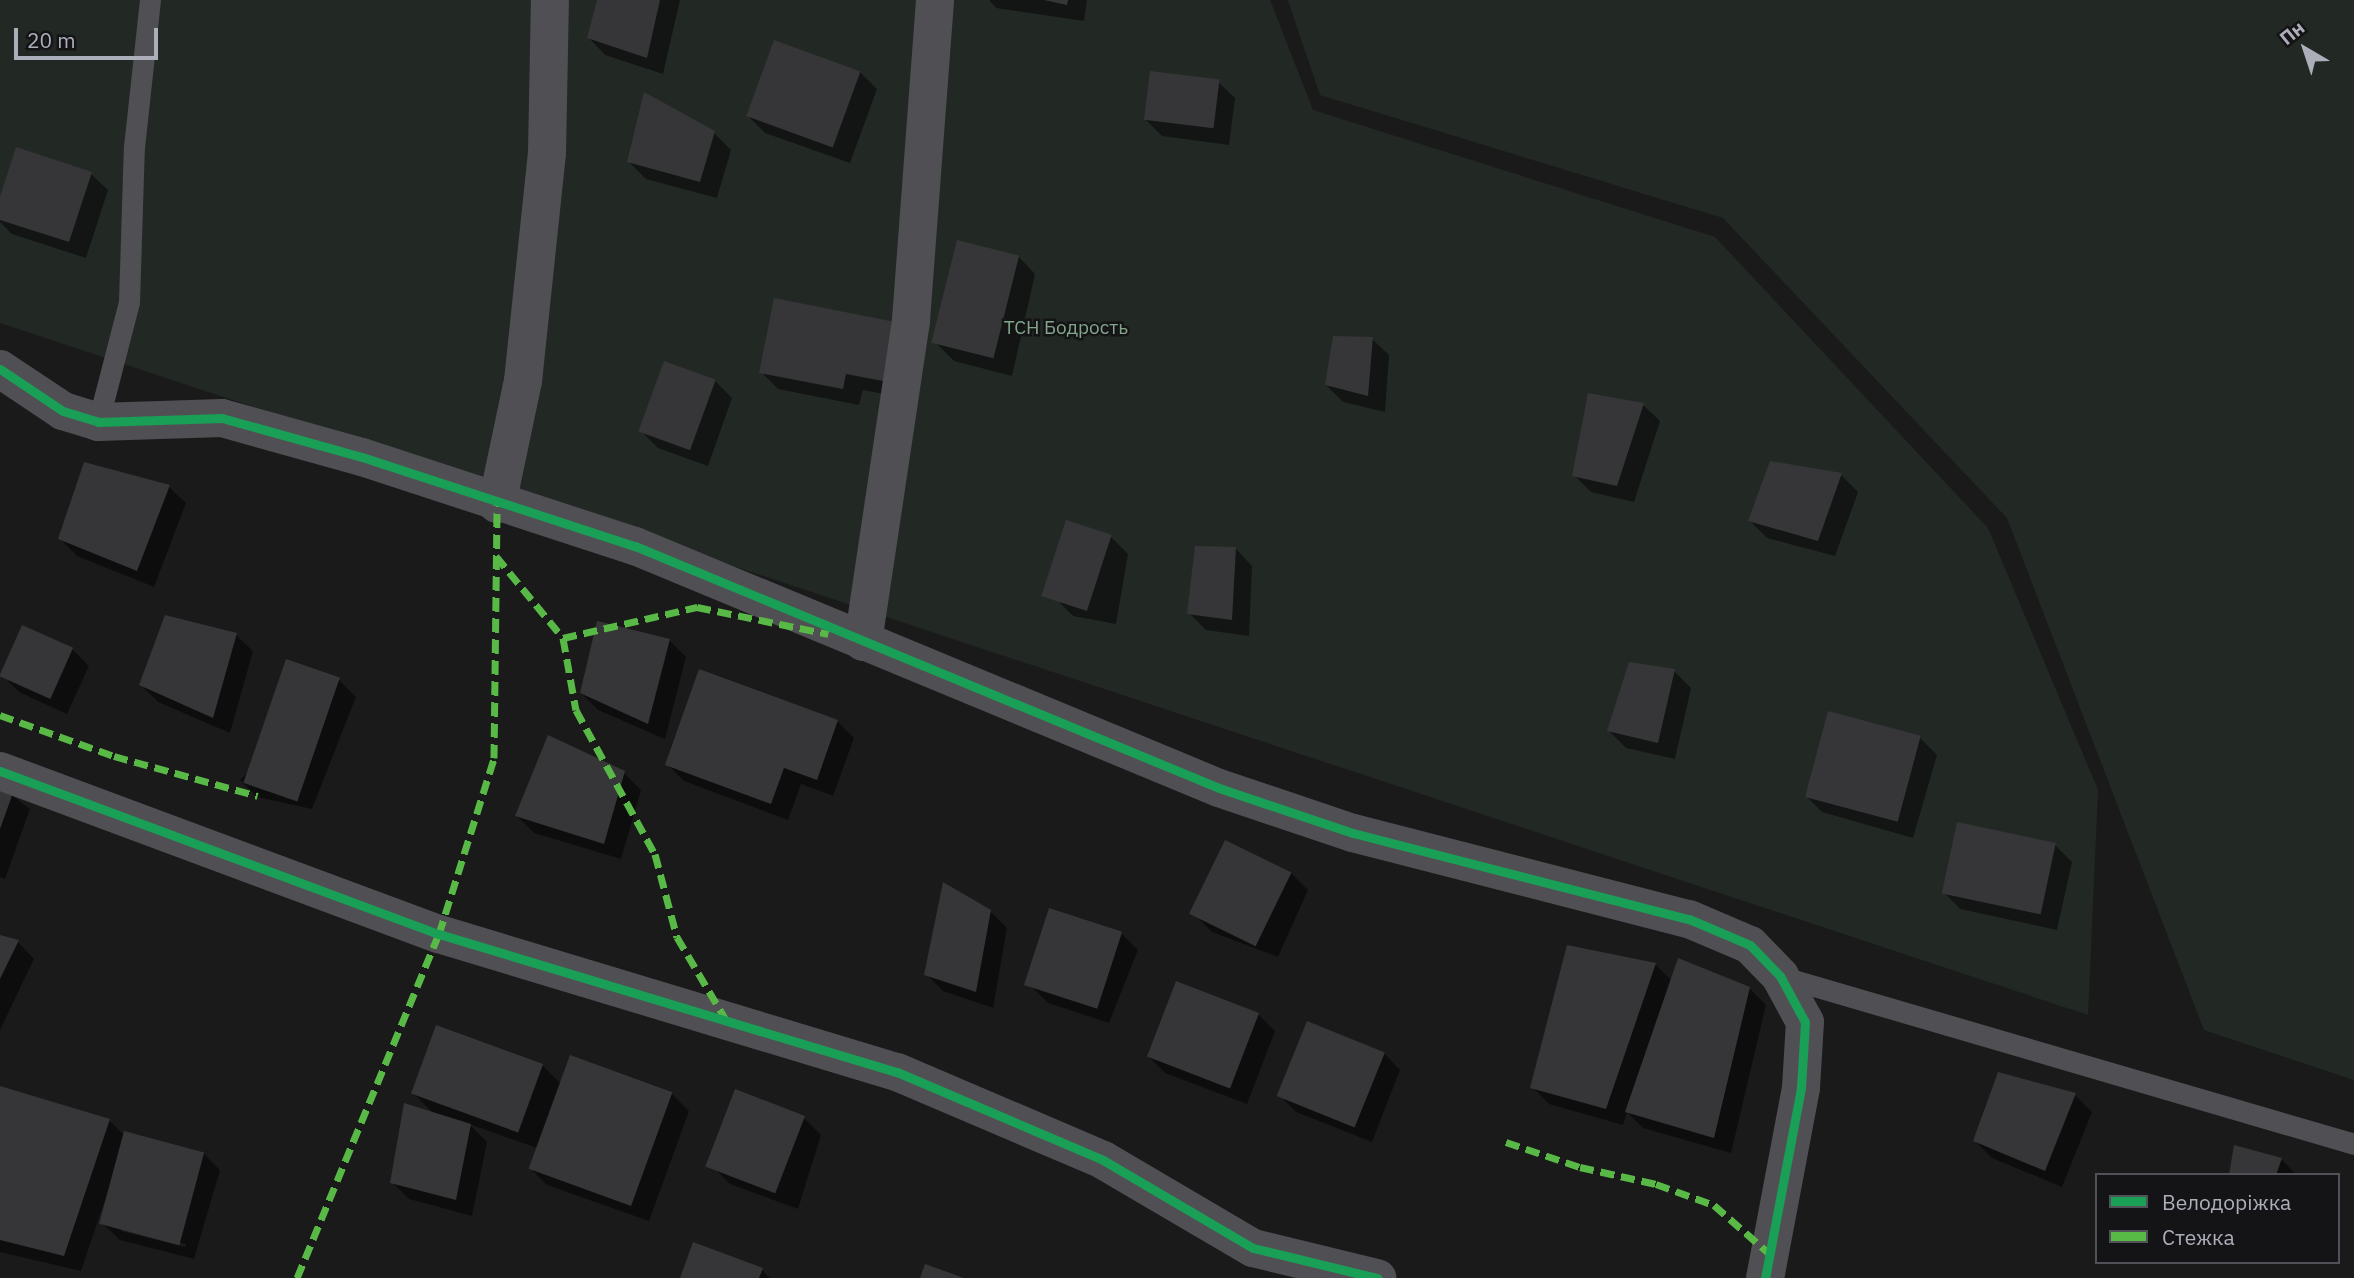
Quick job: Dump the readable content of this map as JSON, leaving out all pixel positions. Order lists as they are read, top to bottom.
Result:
{
  "parks": ["ТСН Бодрость"],
  "legend": ["Велодоріжка", "Стежка"],
  "scale_bar": "20 m",
  "north": "top left"
}
